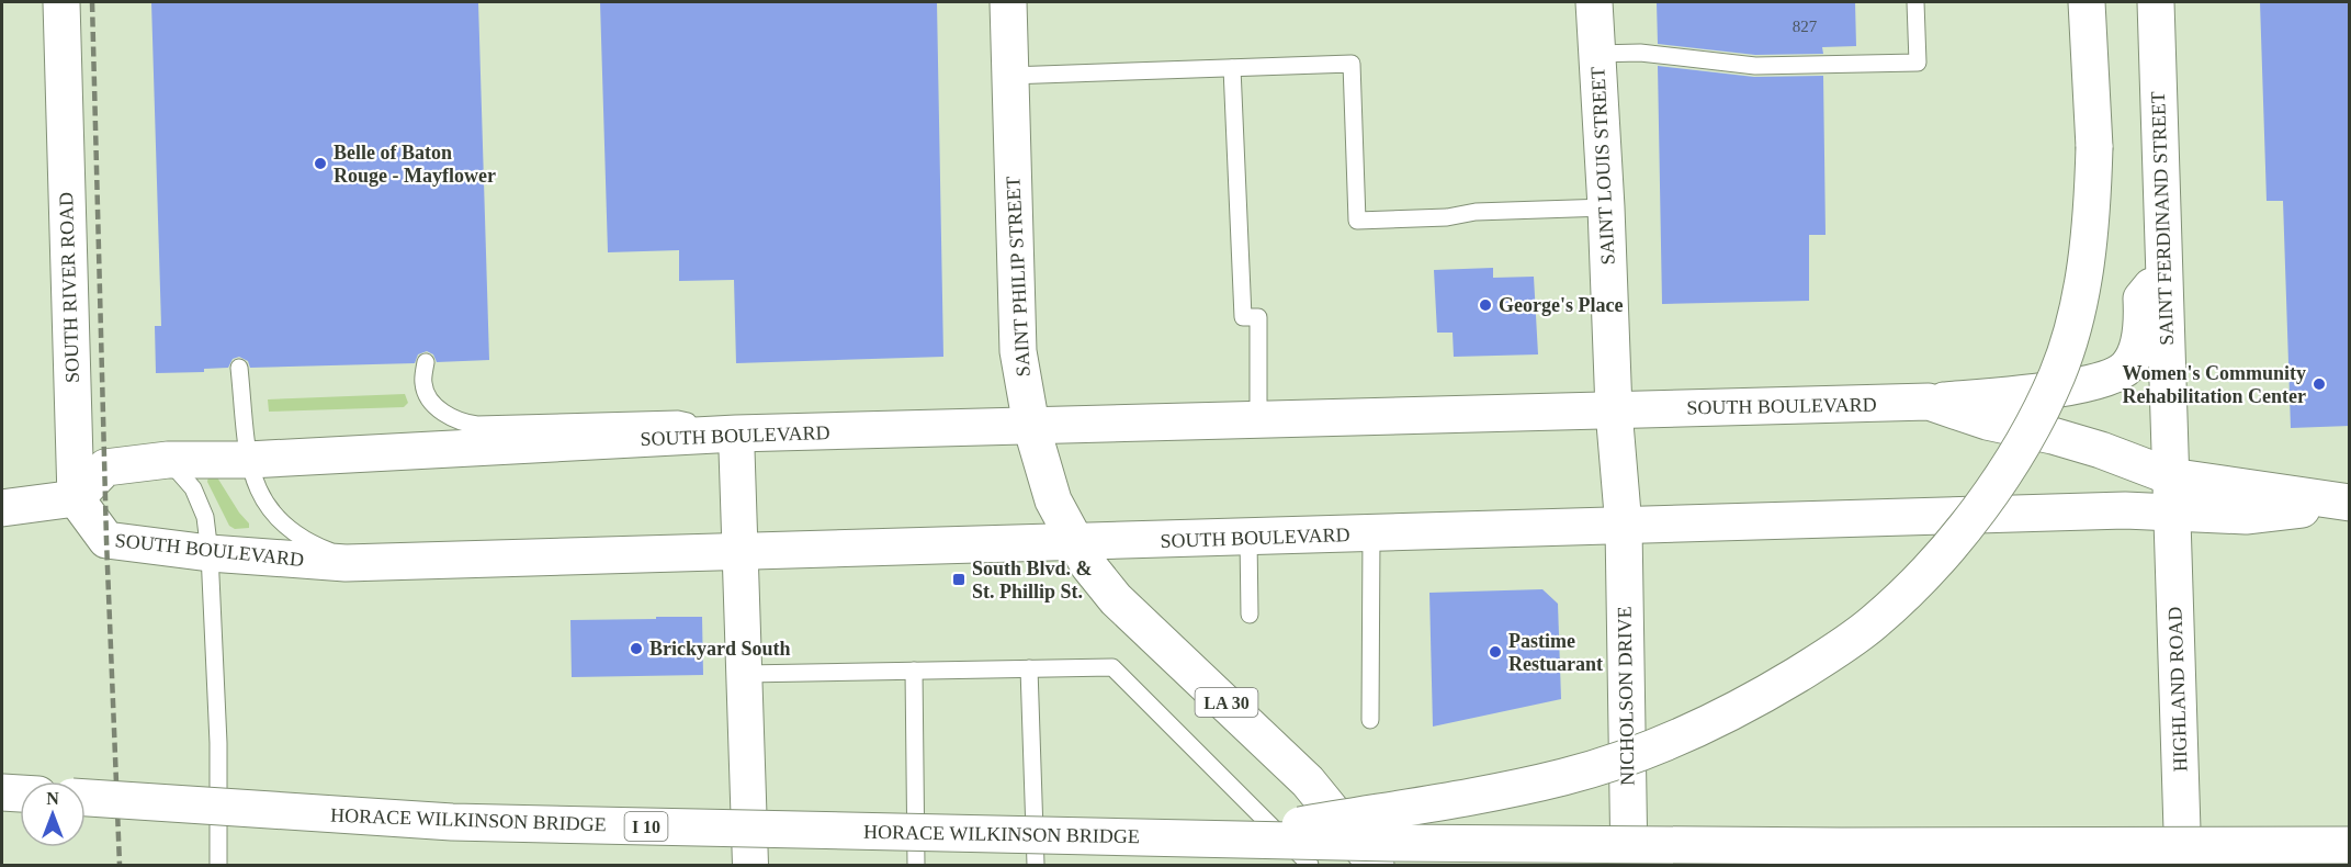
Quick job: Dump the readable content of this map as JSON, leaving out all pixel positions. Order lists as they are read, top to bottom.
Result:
{
  "streets": {
    "main road": [
      "SAINT LOUIS STREET",
      "SAINT FERDINAND STREET",
      "SAINT PHILIP STREET",
      "SOUTH RIVER ROAD",
      "SOUTH BOULEVARD",
      "HIGHLAND ROAD",
      "NICHOLSON DRIVE",
      "LA 30",
      "HORACE WILKINSON BRIDGE",
      "I 10"
    ]
  },
  "crossings": [
    ["SAINT LOUIS STREET", "SOUTH BOULEVARD"],
    ["SAINT LOUIS STREET", "NICHOLSON DRIVE"],
    ["SAINT FERDINAND STREET", "SOUTH BOULEVARD"],
    ["SAINT FERDINAND STREET", "HIGHLAND ROAD"],
    ["SAINT PHILIP STREET", "SOUTH BOULEVARD"],
    ["SAINT PHILIP STREET", "LA 30"],
    ["SOUTH RIVER ROAD", "SOUTH BOULEVARD"],
    ["SOUTH BOULEVARD", "HIGHLAND ROAD"],
    ["SOUTH BOULEVARD", "NICHOLSON DRIVE"],
    ["SOUTH BOULEVARD", "LA 30"],
    ["HORACE WILKINSON BRIDGE", "I 10"]
  ],
  "places": {
    "other": [
      "Belle of Baton Rouge - Mayflower",
      "George's Place",
      "Women's Community Rehabilitation Center",
      "Brickyard South",
      "Pastime Restuarant"
    ],
    "transit": ["South Blvd. & St. Phillip St."]
  },
  "house_numbers": ["827"],
  "north": "top"
}
